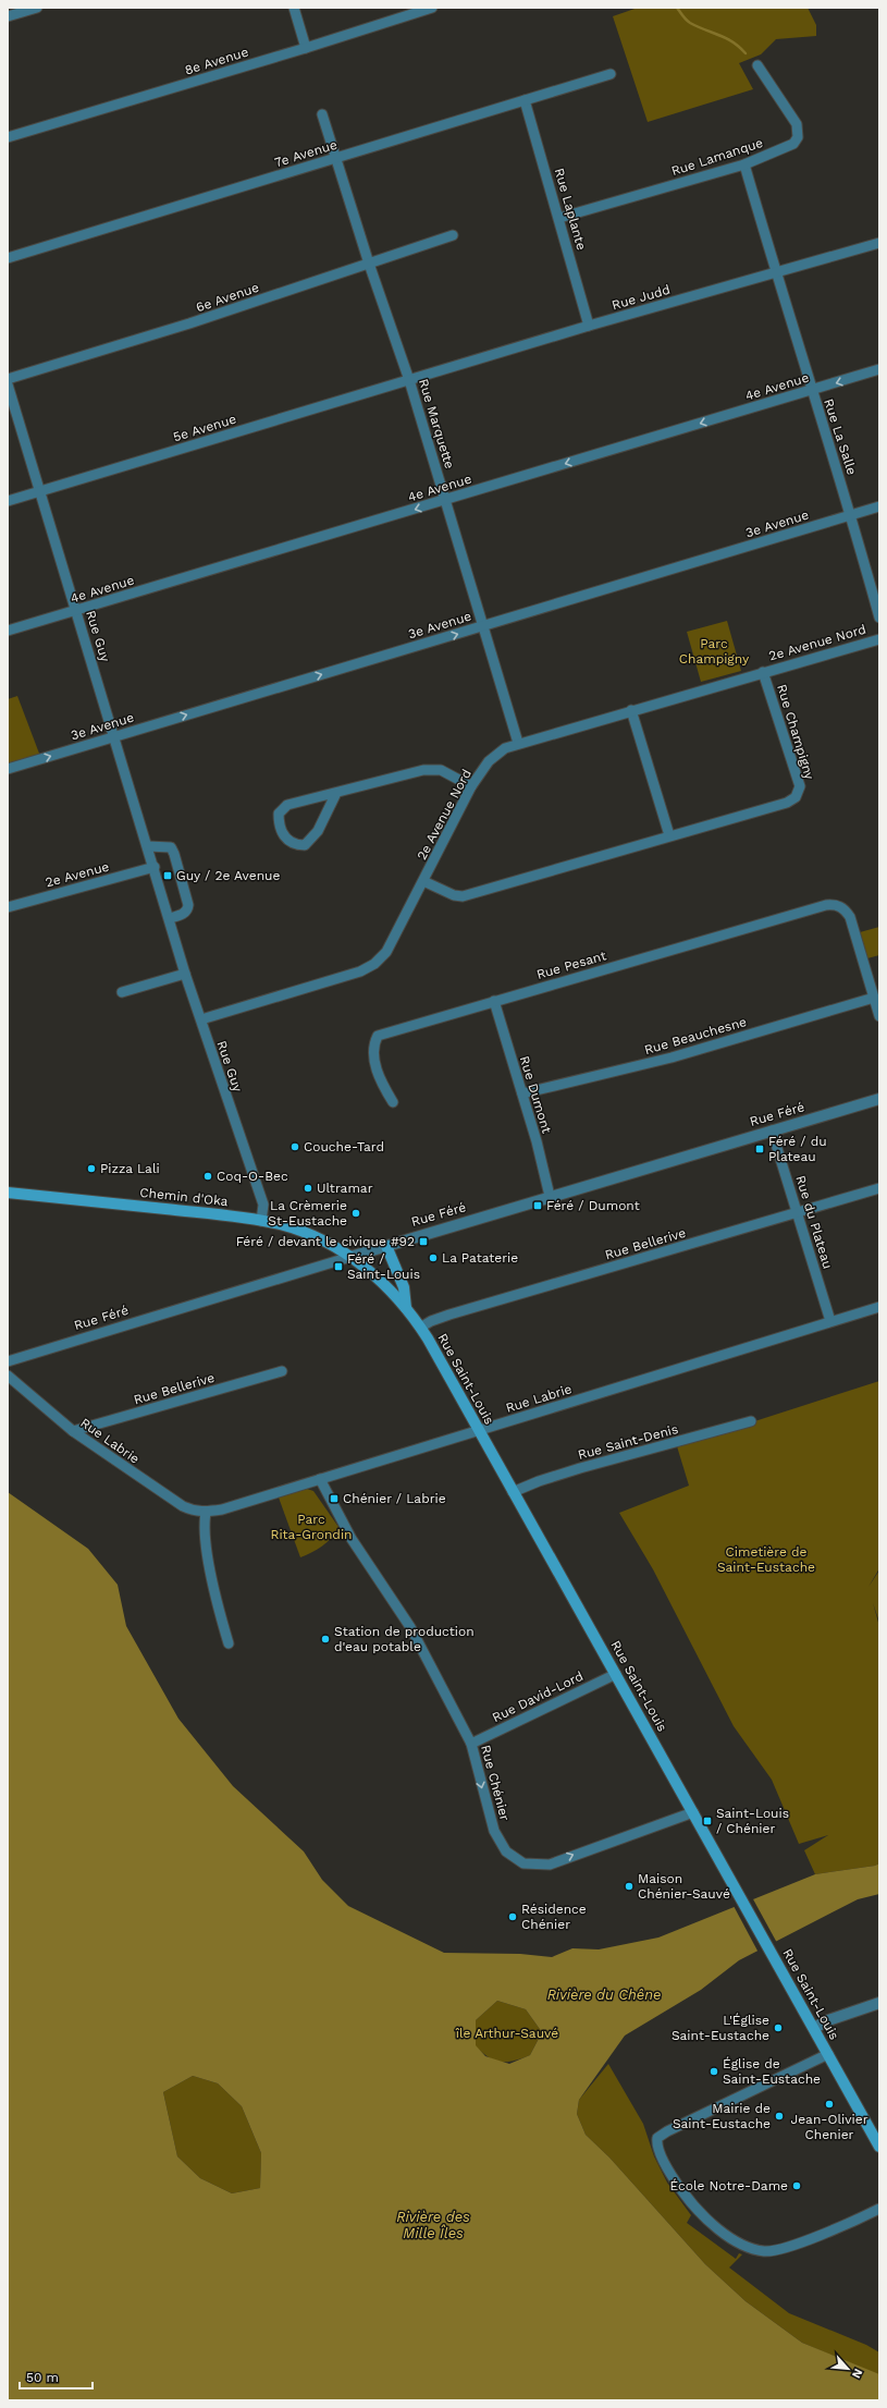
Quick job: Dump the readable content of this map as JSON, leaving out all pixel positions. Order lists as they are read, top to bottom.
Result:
{
  "streets": {
    "main road": ["Chemin d'Oka", "Rue Saint-Louis"],
    "street": [
      "8e Avenue",
      "7e Avenue",
      "Rue Lamanque",
      "Rue Laplante",
      "6e Avenue",
      "Rue Judd",
      "4e Avenue",
      "Rue Marquette",
      "5e Avenue",
      "Rue La Salle",
      "3e Avenue",
      "Rue Guy",
      "2e Avenue Nord",
      "Rue Champigny",
      "2e Avenue",
      "Rue Pesant",
      "Rue Beauchesne",
      "Rue Dumont",
      "Rue Féré",
      "Rue du Plateau",
      "Rue Bellerive",
      "Rue Labrie",
      "Rue Saint-Denis",
      "Rue David-Lord",
      "Rue Chénier"
    ]
  },
  "crossings": [
    ["7e Avenue", "Rue Laplante"],
    ["7e Avenue", "Rue Marquette"],
    ["Rue Lamanque", "Rue Laplante"],
    ["Rue Lamanque", "Rue La Salle"],
    ["Rue Laplante", "Rue Judd"],
    ["6e Avenue", "Rue Marquette"],
    ["Rue Judd", "Rue Marquette"],
    ["Rue Judd", "5e Avenue"],
    ["Rue Judd", "Rue La Salle"],
    ["4e Avenue", "Rue Marquette"],
    ["4e Avenue", "Rue La Salle"],
    ["4e Avenue", "Rue Guy"],
    ["Rue Marquette", "5e Avenue"],
    ["Rue Marquette", "3e Avenue"],
    ["Rue Marquette", "2e Avenue Nord"],
    ["5e Avenue", "Rue Guy"],
    ["Rue La Salle", "3e Avenue"],
    ["3e Avenue", "Rue Guy"],
    ["Rue Guy", "2e Avenue Nord"],
    ["Rue Guy", "2e Avenue"],
    ["Rue Guy", "Chemin d'Oka"],
    ["2e Avenue Nord", "Rue Champigny"],
    ["Rue Pesant", "Rue Beauchesne"],
    ["Rue Pesant", "Rue Dumont"],
    ["Rue Beauchesne", "Rue Dumont"],
    ["Rue Dumont", "Rue Féré"],
    ["Rue Féré", "Chemin d'Oka"],
    ["Rue Féré", "Rue du Plateau"],
    ["Rue Féré", "Rue Saint-Louis"],
    ["Chemin d'Oka", "Rue Saint-Louis"],
    ["Rue du Plateau", "Rue Bellerive"],
    ["Rue du Plateau", "Rue Labrie"],
    ["Rue Bellerive", "Rue Saint-Louis"],
    ["Rue Bellerive", "Rue Labrie"],
    ["Rue Saint-Louis", "Rue Labrie"],
    ["Rue Saint-Louis", "Rue Saint-Denis"],
    ["Rue Saint-Louis", "Rue David-Lord"],
    ["Rue Saint-Louis", "Rue Chénier"],
    ["Rue Labrie", "Rue Chénier"],
    ["Rue David-Lord", "Rue Chénier"]
  ],
  "one_way": ["4e Avenue", "3e Avenue"],
  "water": ["Rivière du Chêne", "Rivière des Mille Îles"],
  "parks": [
    "Parc Champigny",
    "Parc Rita-Grondin",
    "Cimetière de Saint-Eustache",
    "île Arthur-Sauvé"
  ],
  "places": {
    "transit": [
      "Guy / 2e Avenue",
      "Féré / du Plateau",
      "Féré / Dumont",
      "Féré / devant le civique #92",
      "Féré / Saint-Louis",
      "Chénier / Labrie",
      "Saint-Louis / Chénier"
    ],
    "other": [
      "Couche-Tard",
      "Pizza Lali",
      "Coq-O-Bec",
      "Ultramar",
      "La Crèmerie St-Eustache",
      "La Pataterie",
      "Station de production d'eau potable",
      "Maison Chénier-Sauvé",
      "Résidence Chénier",
      "L'Église Saint-Eustache",
      "Église de Saint-Eustache",
      "Jean-Olivier Chenier",
      "Mairie de Saint-Eustache",
      "École Notre-Dame"
    ]
  },
  "scale_bar": "50 m",
  "north": "bottom right"
}
